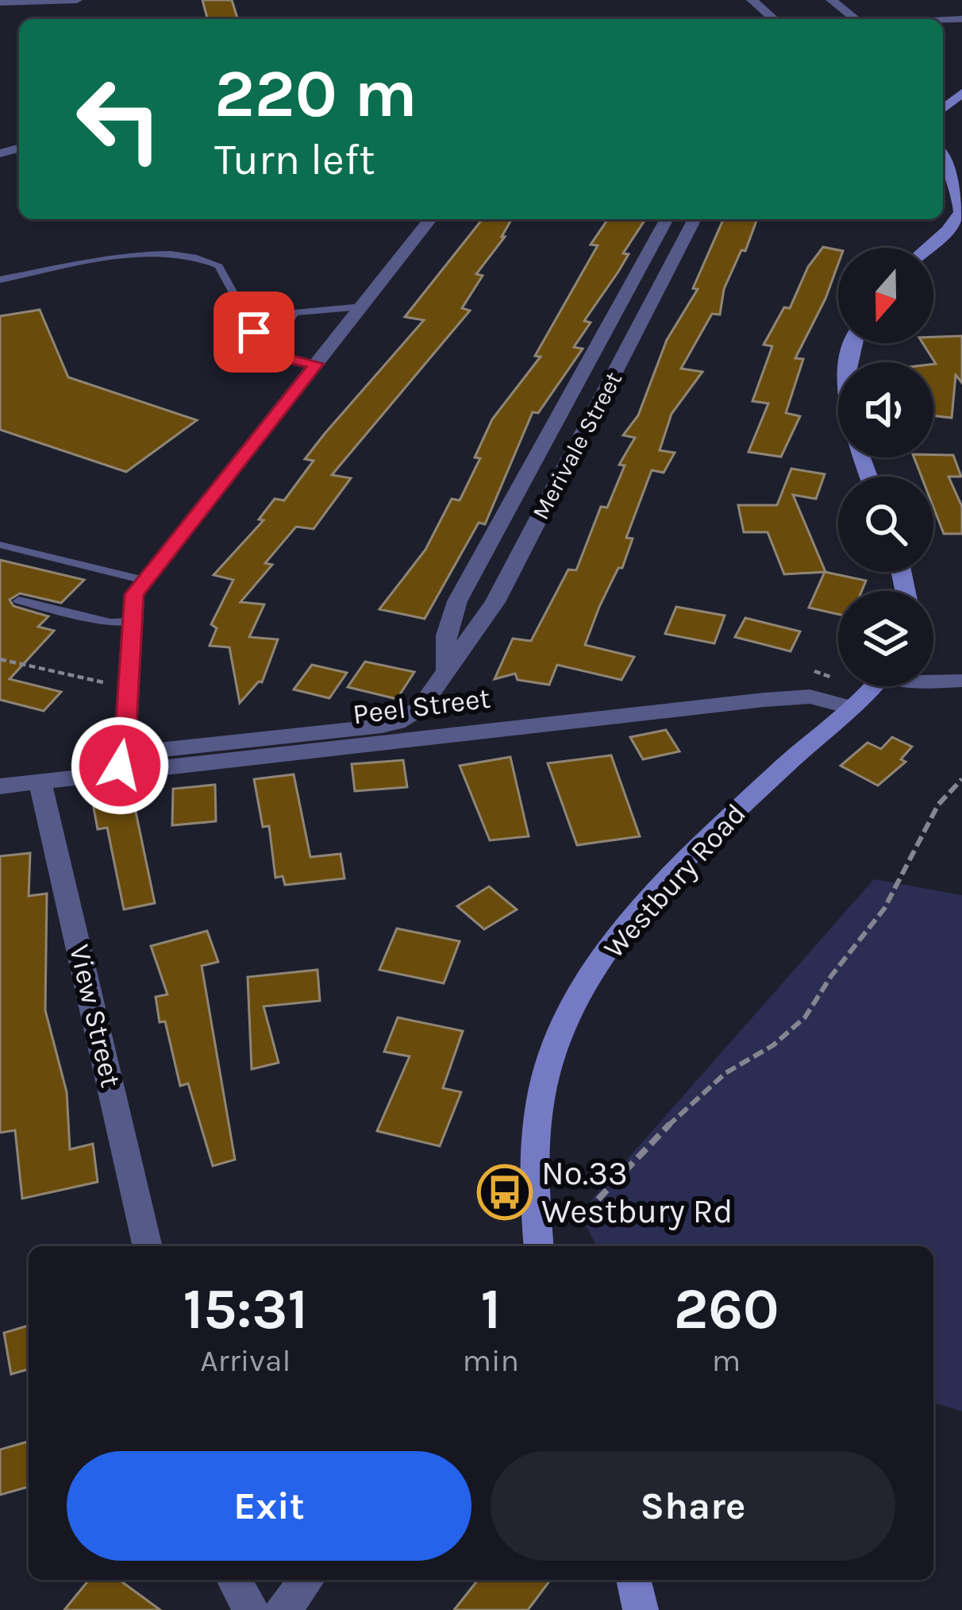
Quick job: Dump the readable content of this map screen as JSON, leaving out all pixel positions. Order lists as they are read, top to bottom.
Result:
{
  "streets": {
    "main road": ["Westbury Road"],
    "street": ["Merivale Street", "Peel Street", "View Street"]
  },
  "crossings": [
    ["Merivale Street", "Peel Street"],
    ["Peel Street", "Westbury Road"],
    ["Peel Street", "View Street"]
  ],
  "places": {
    "bus stop": ["No.33 Westbury Rd"]
  },
  "north": "bottom",
  "page": {
    "turn": ["220 m", "Turn left"],
    "eta": [
      "15:31",
      "Arrival",
      "1",
      "min",
      "260",
      "m"
    ],
    "buttons": ["Exit", "Share"]
  }
}
